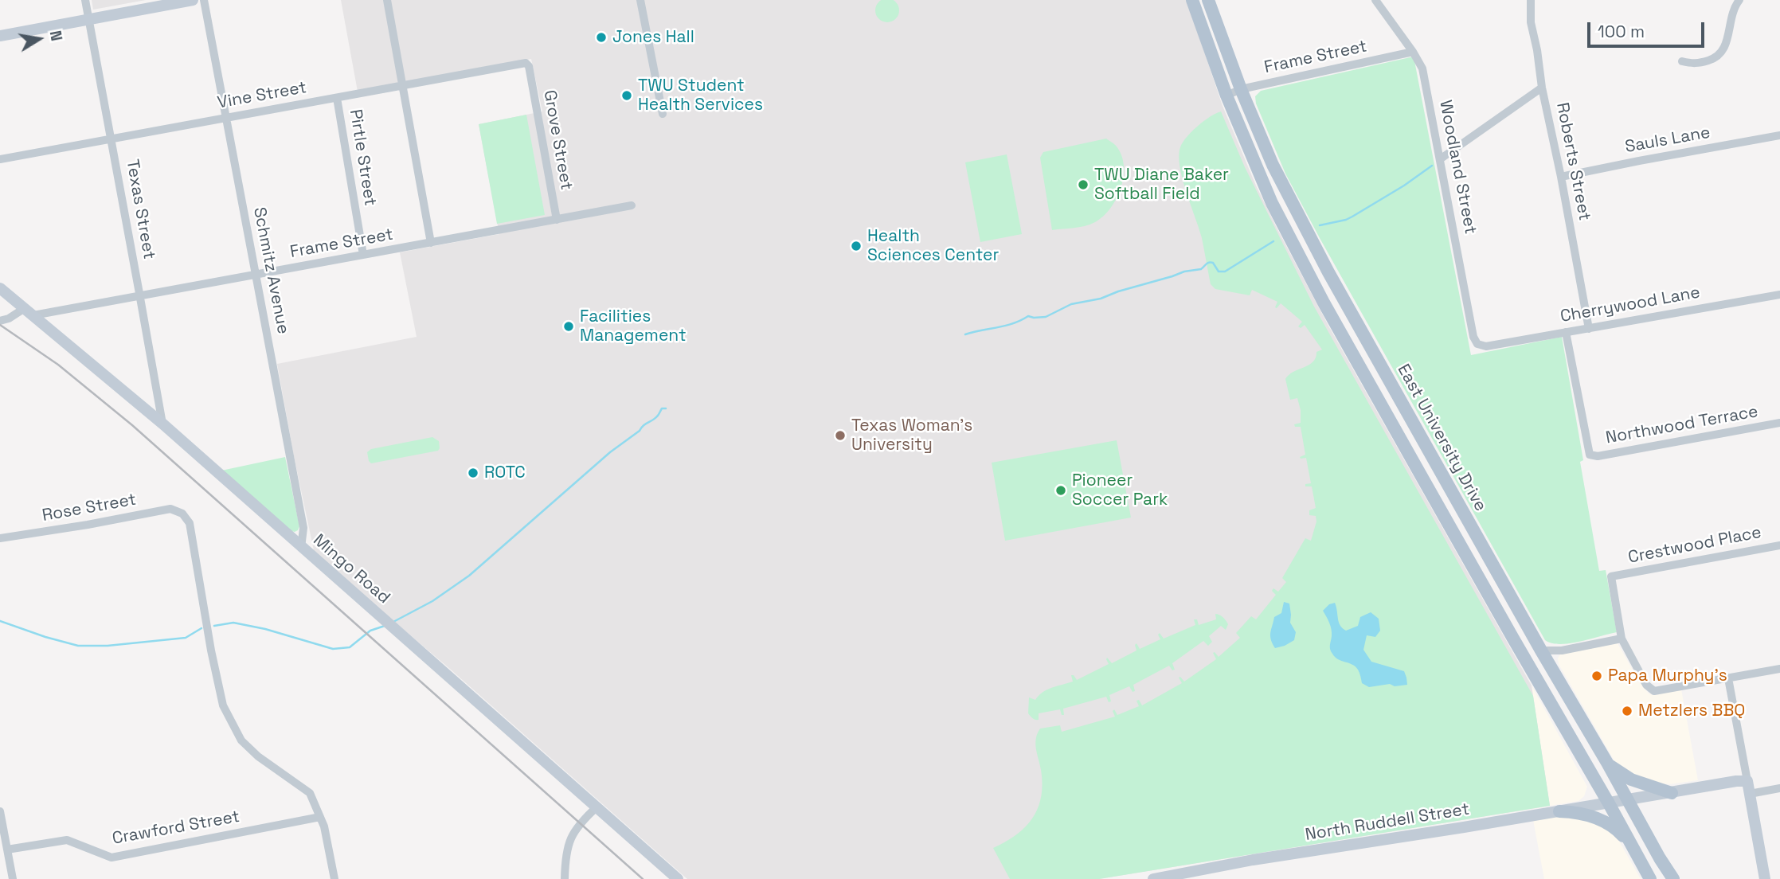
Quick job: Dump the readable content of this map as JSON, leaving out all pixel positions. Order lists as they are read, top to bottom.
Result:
{
  "streets": {
    "main road": ["East University Drive"],
    "street": [
      "Frame Street",
      "Vine Street",
      "Grove Street",
      "Sauls Lane",
      "Pirtle Street",
      "Roberts Street",
      "Woodland Street",
      "Texas Street",
      "Schmitz Avenue",
      "Cherrywood Lane",
      "Northwood Terrace",
      "Rose Street",
      "Crestwood Place",
      "Mingo Road",
      "North Ruddell Street",
      "Crawford Street"
    ]
  },
  "crossings": [
    ["Frame Street", "Grove Street"],
    ["Frame Street", "Pirtle Street"],
    ["Frame Street", "Woodland Street"],
    ["Frame Street", "Texas Street"],
    ["Frame Street", "Schmitz Avenue"],
    ["Frame Street", "East University Drive"],
    ["Frame Street", "Mingo Road"],
    ["Vine Street", "Grove Street"],
    ["Vine Street", "Pirtle Street"],
    ["Vine Street", "Texas Street"],
    ["Vine Street", "Schmitz Avenue"],
    ["Sauls Lane", "Roberts Street"],
    ["Roberts Street", "Cherrywood Lane"],
    ["Woodland Street", "Cherrywood Lane"],
    ["Texas Street", "Mingo Road"],
    ["Schmitz Avenue", "Mingo Road"],
    ["Cherrywood Lane", "Northwood Terrace"],
    ["East University Drive", "North Ruddell Street"],
    ["Rose Street", "Crawford Street"]
  ],
  "places": [
    "Jones Hall",
    "TWU Student Health Services",
    "TWU Diane Baker Softball Field",
    "Health Sciences Center",
    "Facilities Management",
    "Texas Woman's University",
    "ROTC",
    "Pioneer Soccer Park",
    "Papa Murphy's",
    "Metzlers BBQ"
  ],
  "scale_bar": "100 m",
  "north": "right"
}
